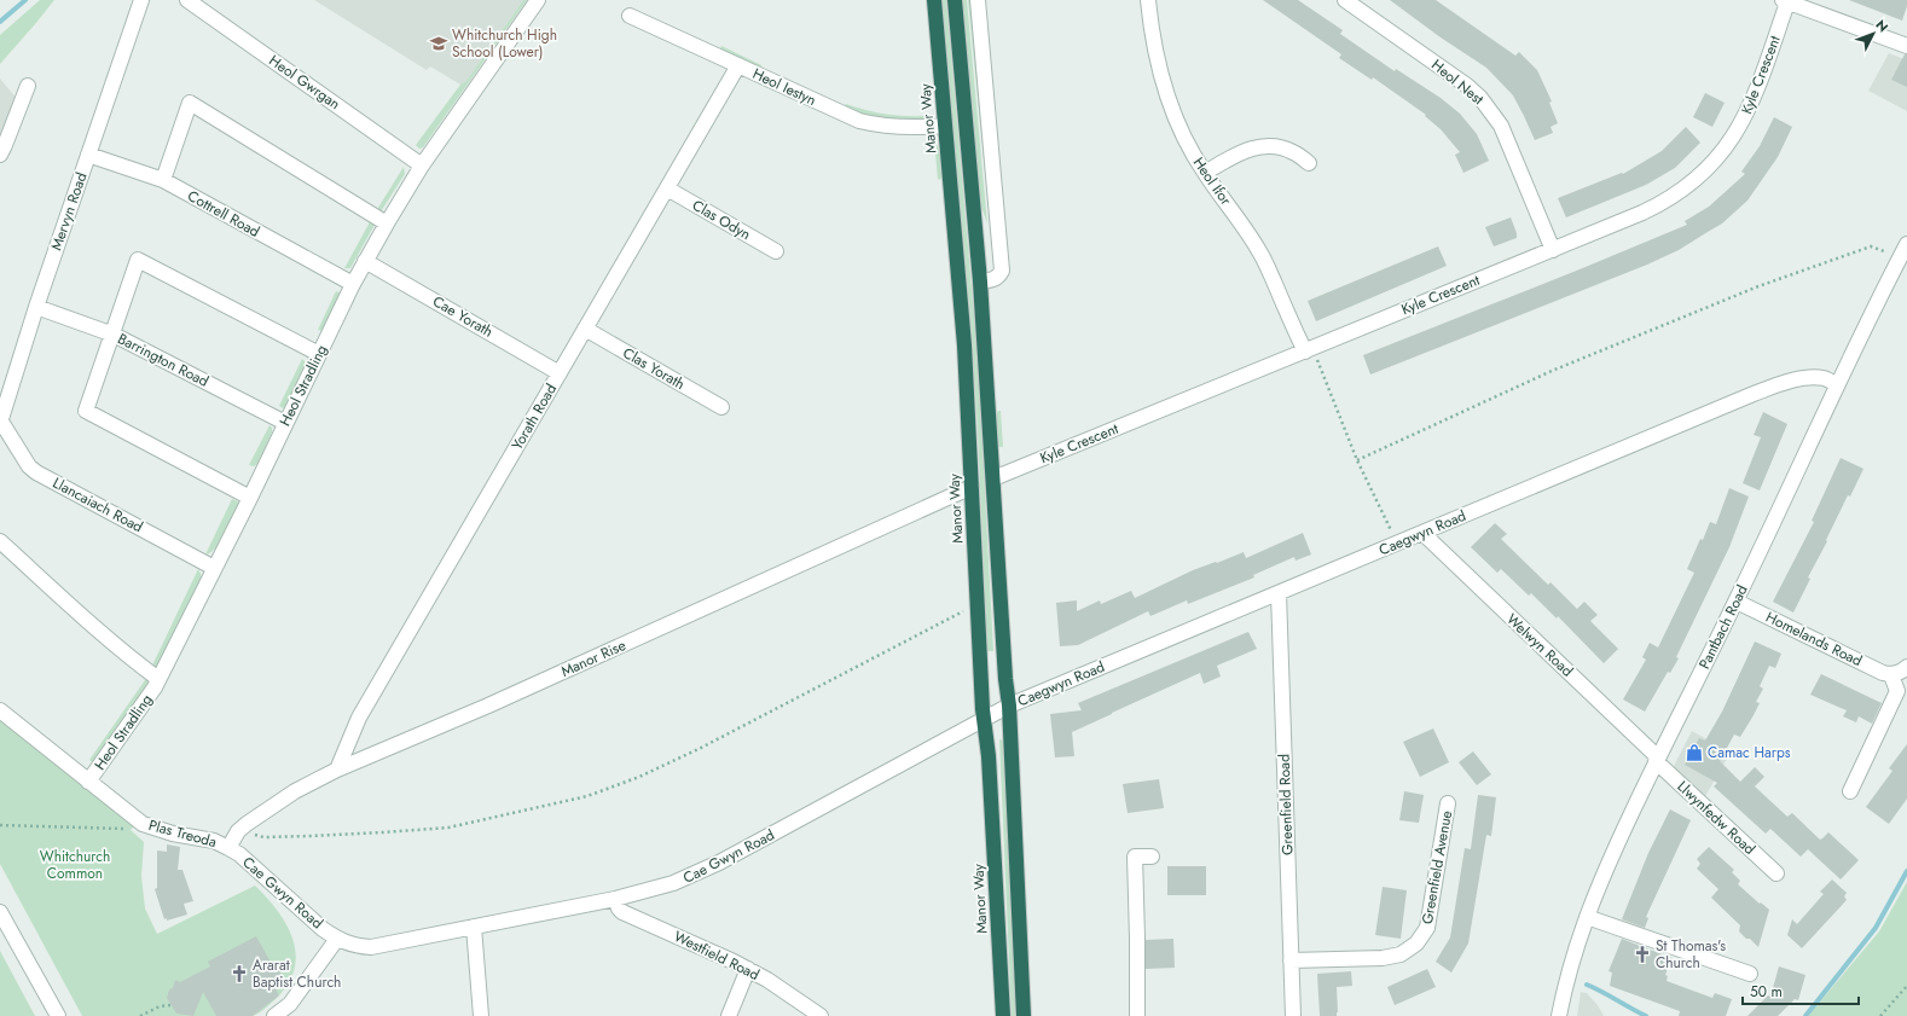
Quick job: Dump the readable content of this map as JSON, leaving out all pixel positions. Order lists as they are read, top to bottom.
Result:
{
  "streets": {
    "highway": ["Manor Way"],
    "street": [
      "Kyle Crescent",
      "Heol Gwrgan",
      "Heol Nest",
      "Heol Iestyn",
      "Heol Ifor",
      "Mervyn Road",
      "Cottrell Road",
      "Clas Odyn",
      "Cae Yorath",
      "Barrington Road",
      "Clas Yorath",
      "Heol Stradling",
      "Yorath Road",
      "Llancaiach Road",
      "Caegwyn Road",
      "Pantbach Road",
      "Homelands Road",
      "Welwyn Road",
      "Manor Rise",
      "Greenfield Road",
      "Llwynfedw Road",
      "Plas Treoda",
      "Cae Gwyn Road",
      "Greenfield Avenue",
      "Westfield Road"
    ]
  },
  "crossings": [
    ["Kyle Crescent", "Heol Nest"],
    ["Kyle Crescent", "Heol Ifor"],
    ["Heol Gwrgan", "Heol Stradling"],
    ["Heol Iestyn", "Manor Way"],
    ["Heol Iestyn", "Yorath Road"],
    ["Manor Way", "Manor Rise"],
    ["Manor Way", "Cae Gwyn Road"],
    ["Mervyn Road", "Cottrell Road"],
    ["Mervyn Road", "Barrington Road"],
    ["Mervyn Road", "Llancaiach Road"],
    ["Cottrell Road", "Heol Stradling"],
    ["Clas Odyn", "Yorath Road"],
    ["Cae Yorath", "Heol Stradling"],
    ["Cae Yorath", "Yorath Road"],
    ["Barrington Road", "Heol Stradling"],
    ["Clas Yorath", "Yorath Road"],
    ["Heol Stradling", "Llancaiach Road"],
    ["Heol Stradling", "Plas Treoda"],
    ["Yorath Road", "Manor Rise"],
    ["Caegwyn Road", "Pantbach Road"],
    ["Caegwyn Road", "Welwyn Road"],
    ["Caegwyn Road", "Greenfield Road"],
    ["Caegwyn Road", "Cae Gwyn Road"],
    ["Pantbach Road", "Homelands Road"],
    ["Pantbach Road", "Welwyn Road"],
    ["Pantbach Road", "Llwynfedw Road"],
    ["Welwyn Road", "Llwynfedw Road"],
    ["Manor Rise", "Plas Treoda"],
    ["Manor Rise", "Cae Gwyn Road"],
    ["Greenfield Road", "Greenfield Avenue"],
    ["Plas Treoda", "Cae Gwyn Road"],
    ["Cae Gwyn Road", "Westfield Road"]
  ],
  "parks": ["Whitchurch Common"],
  "places": {
    "school or university": ["Whitchurch High School (Lower)"],
    "shop": ["Camac Harps"],
    "church": ["St Thomas's Church", "Ararat Baptist Church"]
  },
  "scale_bar": "50 m",
  "north": "top right"
}
